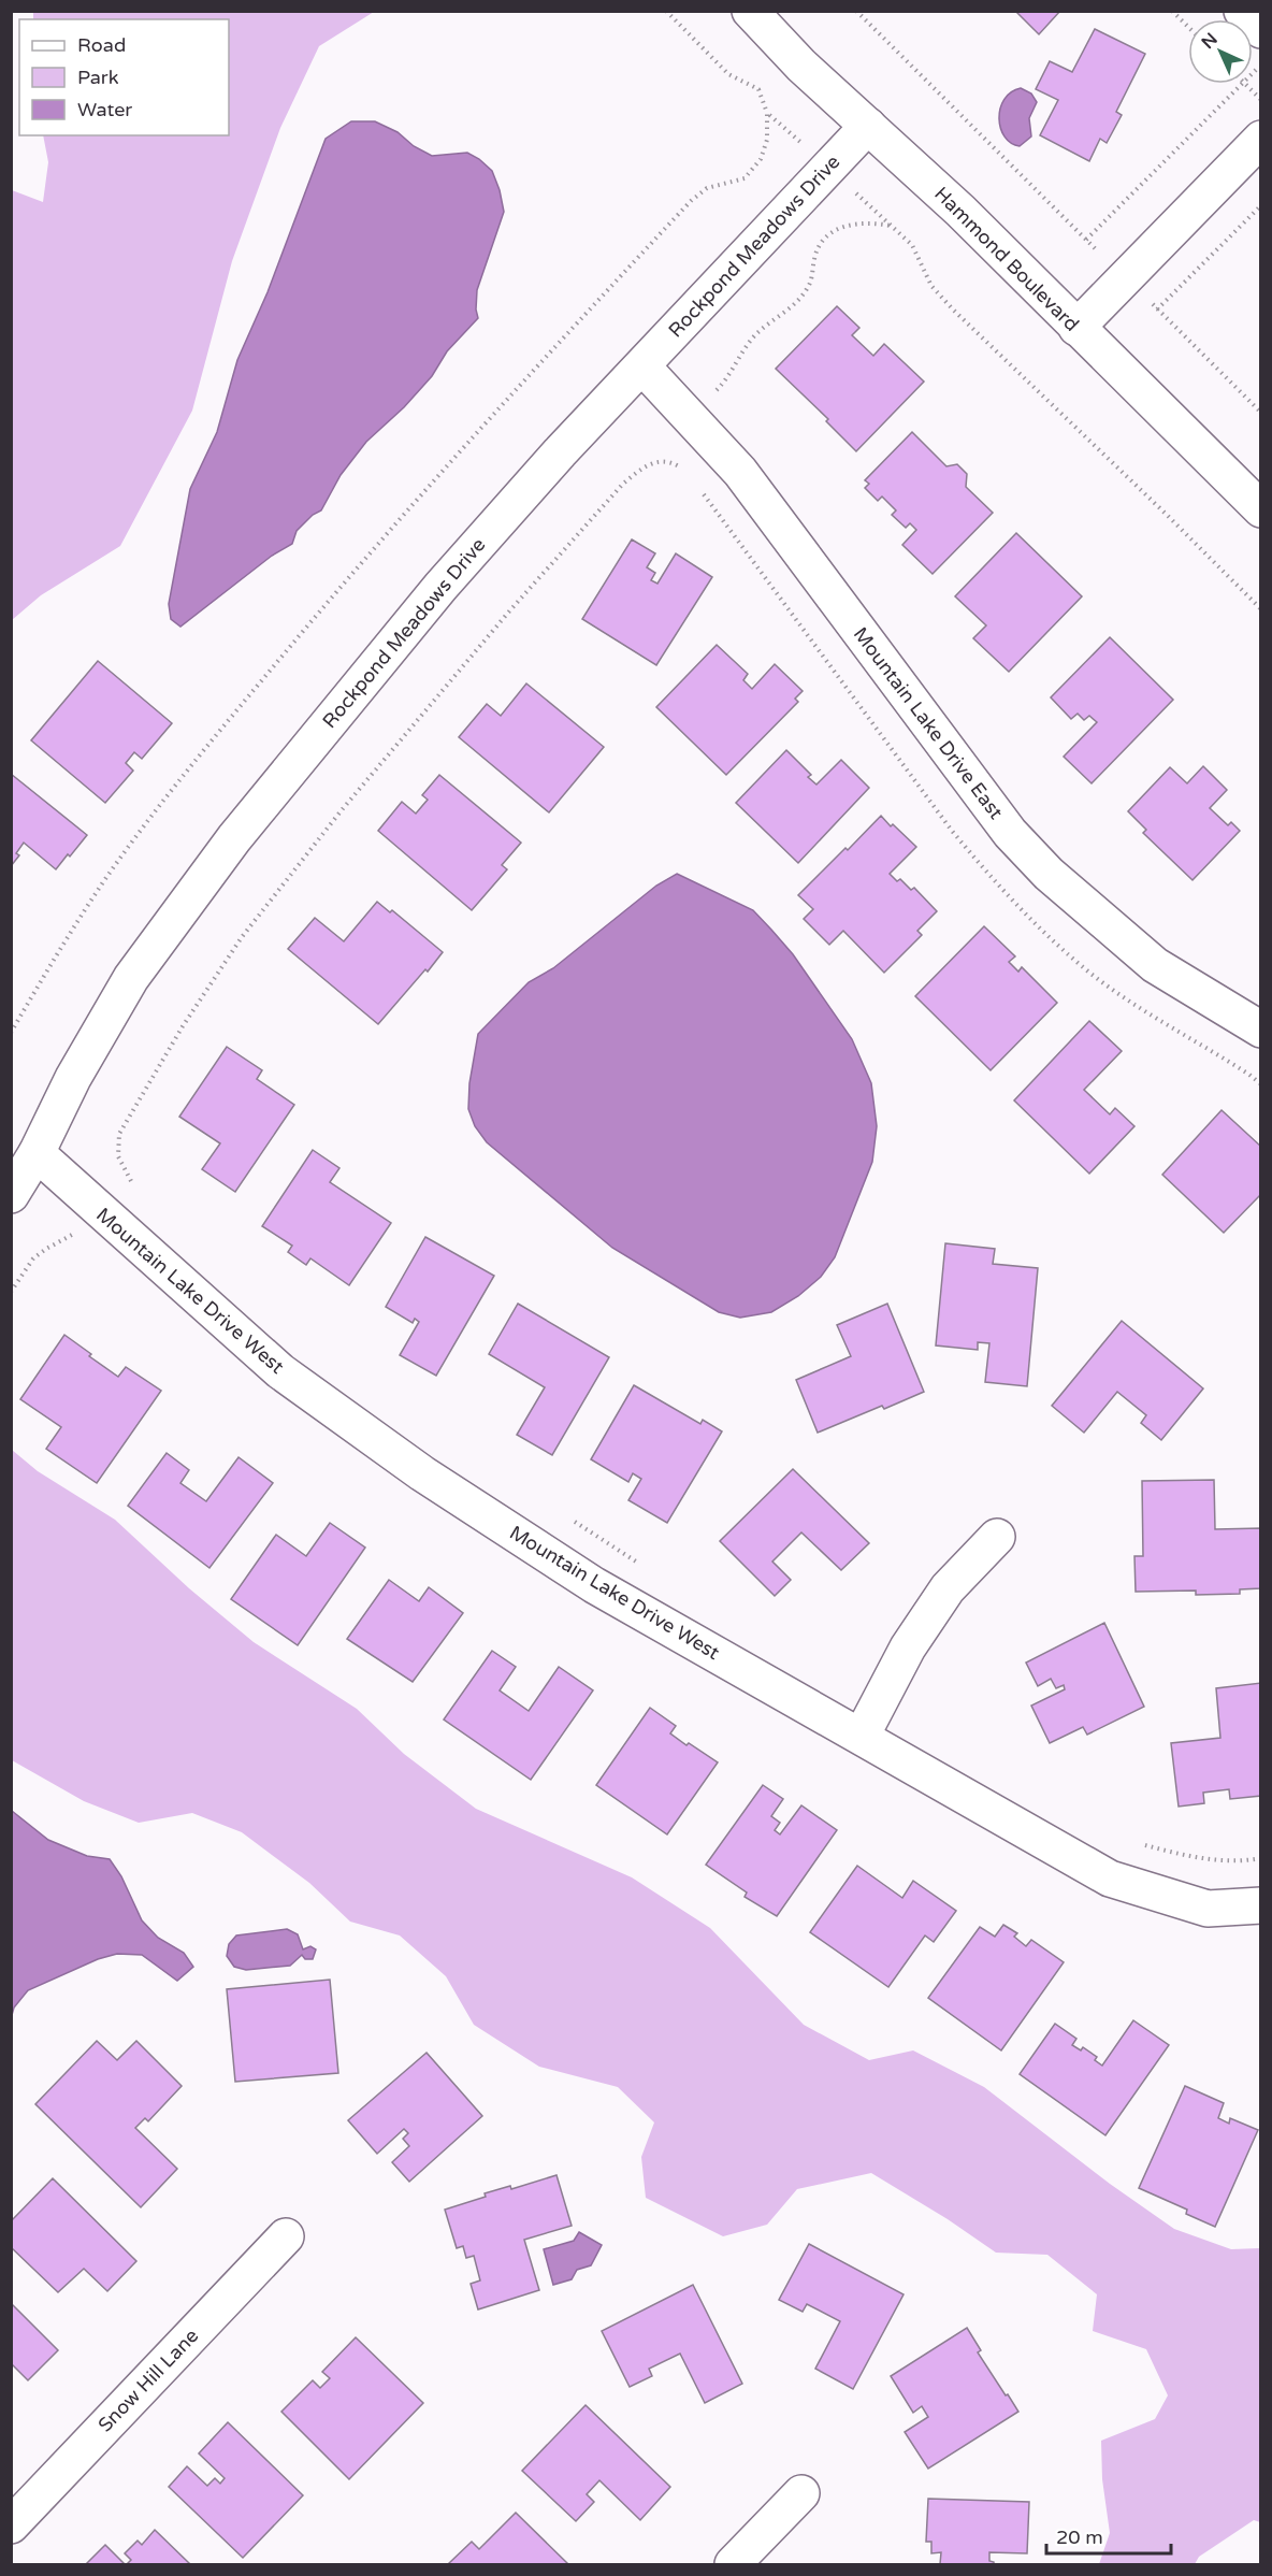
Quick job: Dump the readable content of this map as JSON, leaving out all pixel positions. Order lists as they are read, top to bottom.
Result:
{
  "streets": {
    "street": [
      "Rockpond Meadows Drive",
      "Hammond Boulevard",
      "Mountain Lake Drive East",
      "Mountain Lake Drive West",
      "Snow Hill Lane"
    ]
  },
  "crossings": [
    ["Rockpond Meadows Drive", "Hammond Boulevard"],
    ["Rockpond Meadows Drive", "Mountain Lake Drive East"],
    ["Rockpond Meadows Drive", "Mountain Lake Drive West"]
  ],
  "legend": ["Road", "Park", "Water"],
  "scale_bar": "20 m",
  "north": "top left"
}
